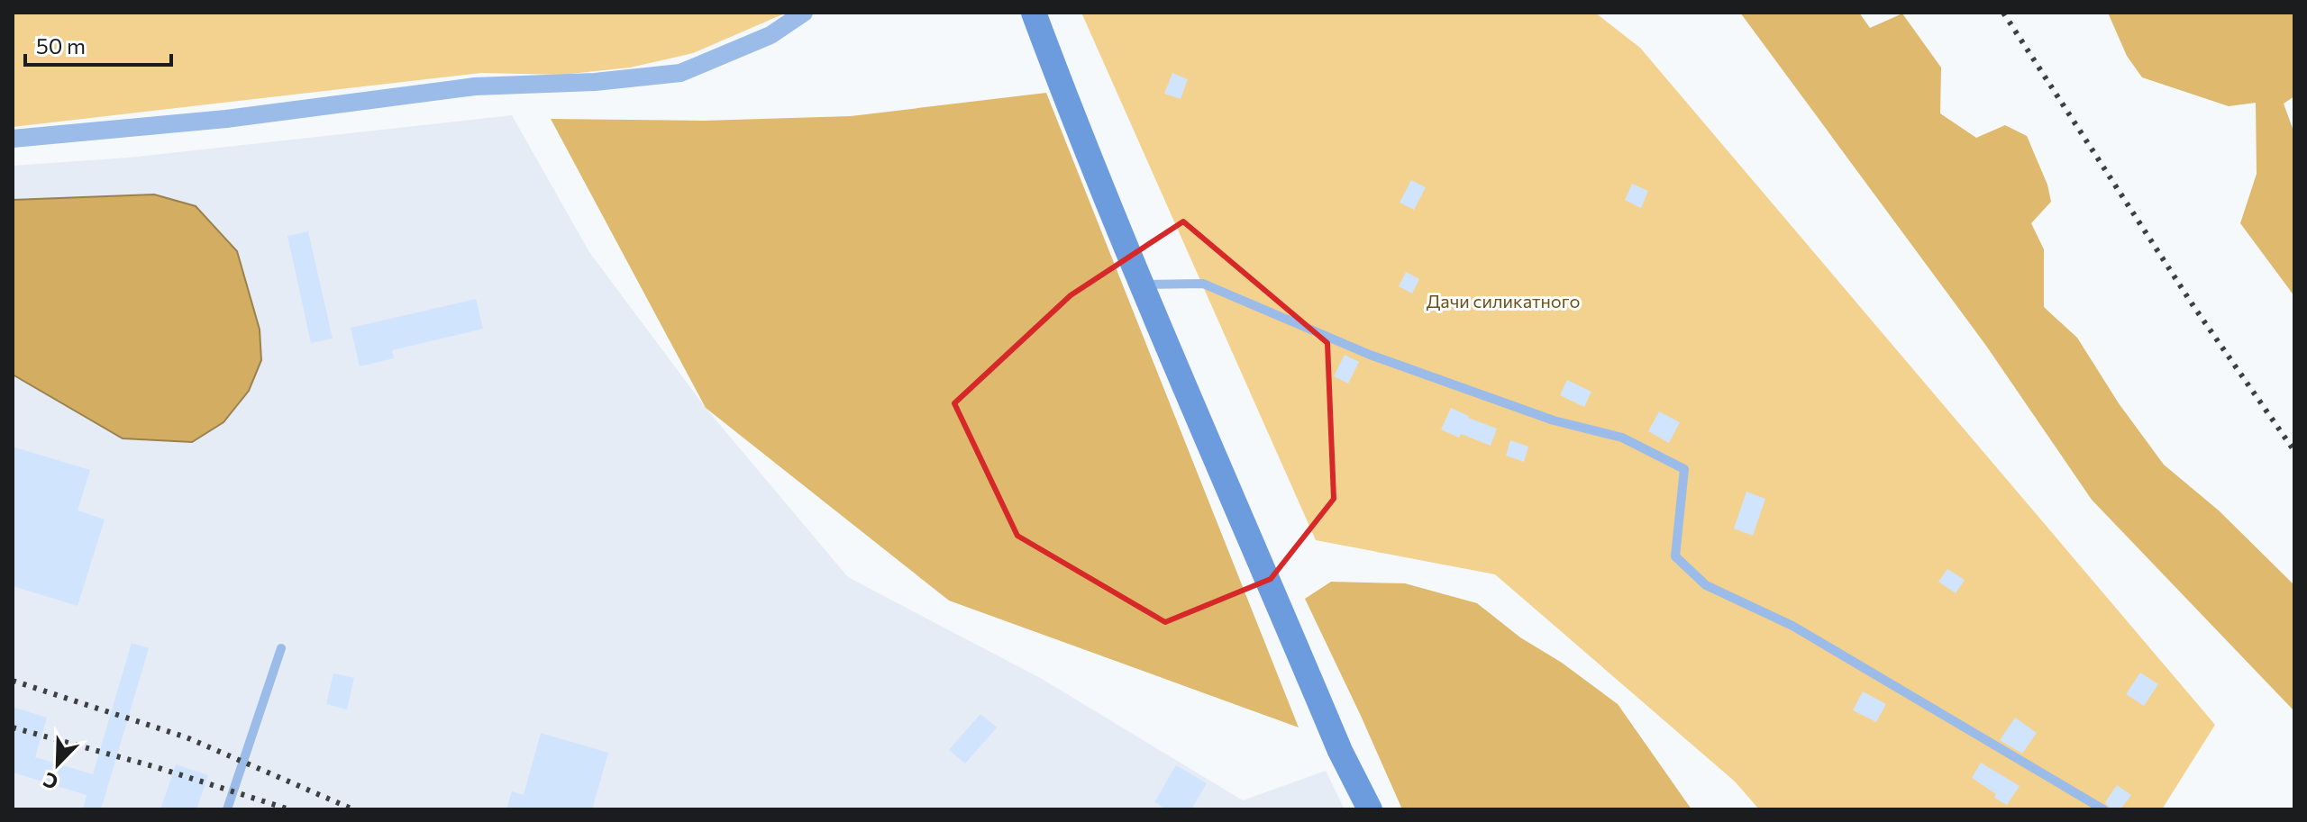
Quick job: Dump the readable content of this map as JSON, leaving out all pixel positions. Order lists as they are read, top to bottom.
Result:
{
  "parks": ["Дачи силикатного"],
  "scale_bar": "50 m",
  "north": "bottom left"
}
